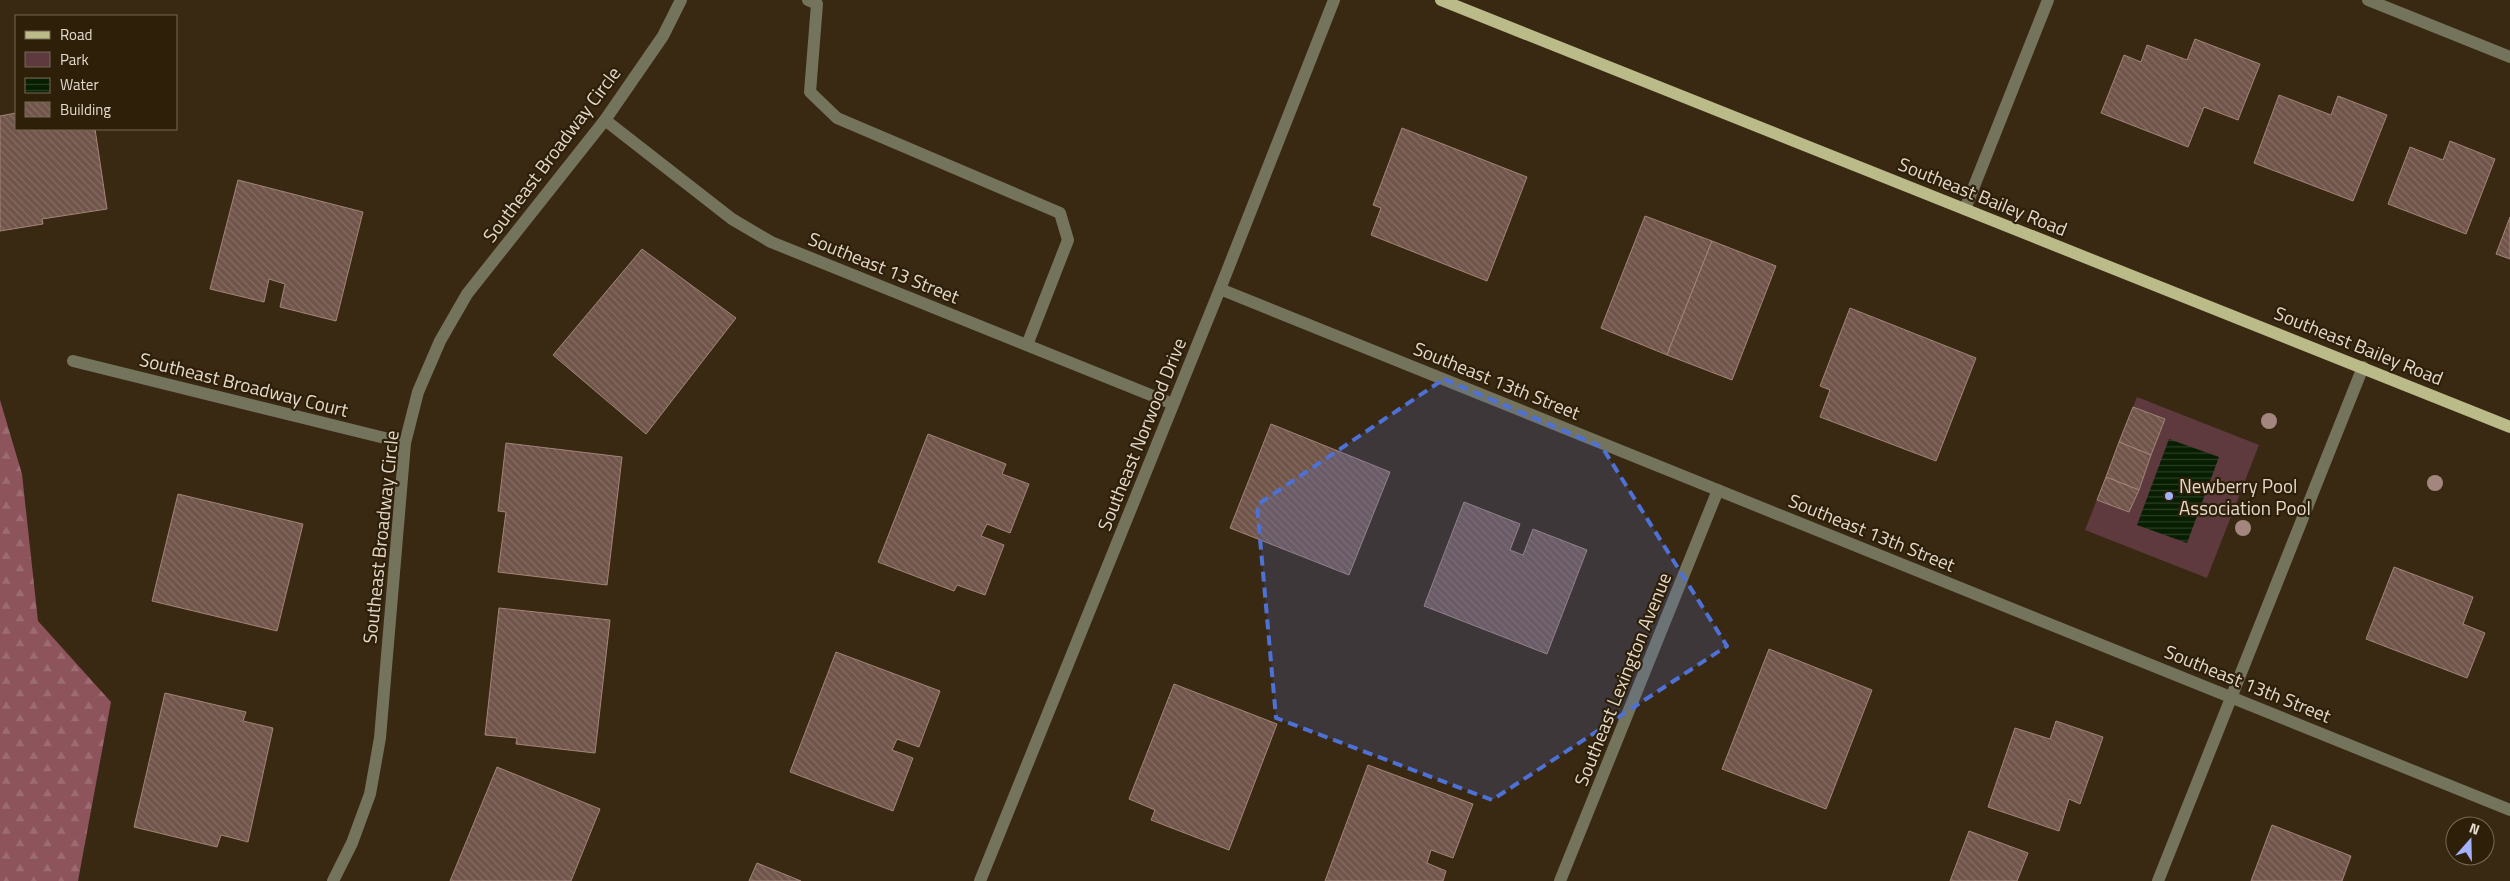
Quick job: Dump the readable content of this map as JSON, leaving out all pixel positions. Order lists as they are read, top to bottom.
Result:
{
  "streets": {
    "main road": ["Southeast Bailey Road"],
    "street": [
      "Southeast Broadway Circle",
      "Southeast 13 Street",
      "Southeast 13th Street",
      "Southeast Broadway Court",
      "Southeast Norwood Drive",
      "Southeast Lexington Avenue"
    ]
  },
  "crossings": [
    ["Southeast Broadway Circle", "Southeast 13 Street"],
    ["Southeast Broadway Circle", "Southeast Broadway Court"],
    ["Southeast 13 Street", "Southeast Norwood Drive"],
    ["Southeast 13th Street", "Southeast Norwood Drive"],
    ["Southeast 13th Street", "Southeast Lexington Avenue"]
  ],
  "places": ["Newberry Pool Association Pool"],
  "legend": [
    "Road",
    "Park",
    "Water",
    "Building"
  ],
  "north": "top"
}
